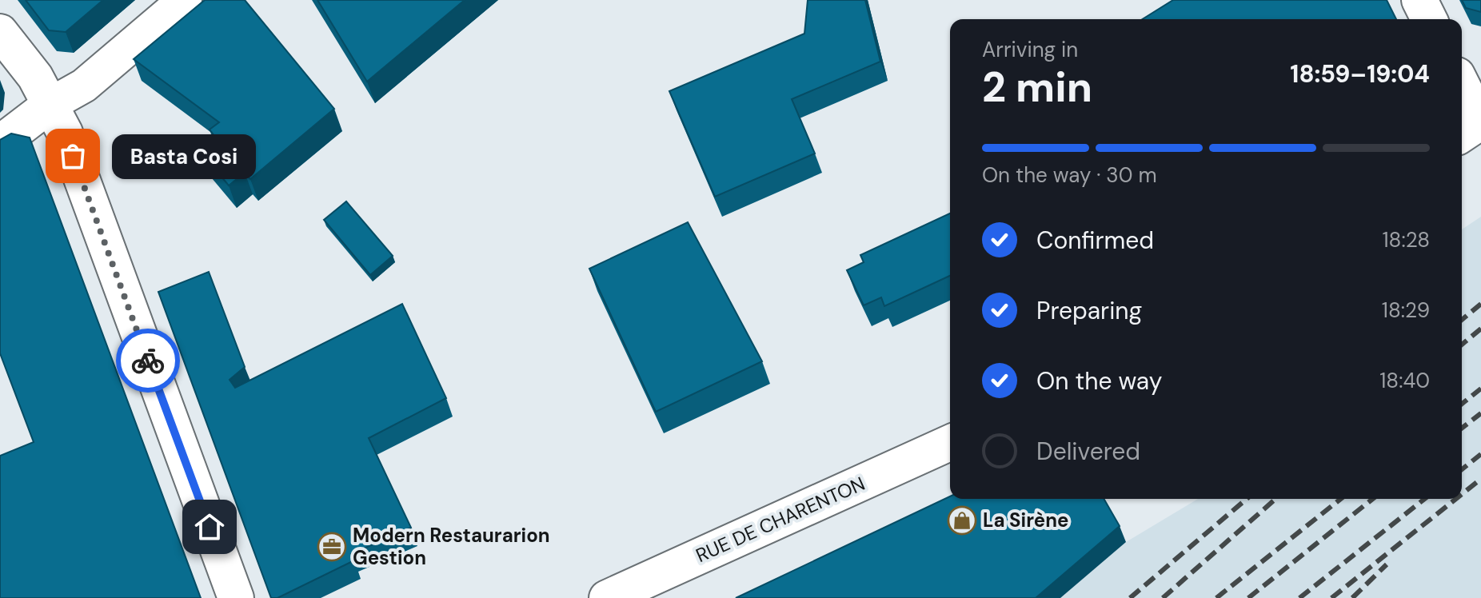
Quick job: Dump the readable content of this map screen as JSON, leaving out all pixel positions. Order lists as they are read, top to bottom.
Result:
{
  "streets": {
    "street": ["RUE DE CHARENTON"]
  },
  "places": {
    "other": ["Basta Cosi"],
    "shop": ["La Sirène"],
    "office": ["Modern Restaurarion Gestion"]
  },
  "page": {
    "heading": ["2 min", "Arriving in", "18:59–19:04"],
    "bar": "On the way · 30 m",
    "bubble": "Basta Cosi",
    "list": [
      ["Confirmed", "18:28"],
      ["Preparing", "18:29"],
      ["On the way", "18:40"],
      "Delivered"
    ]
  }
}
